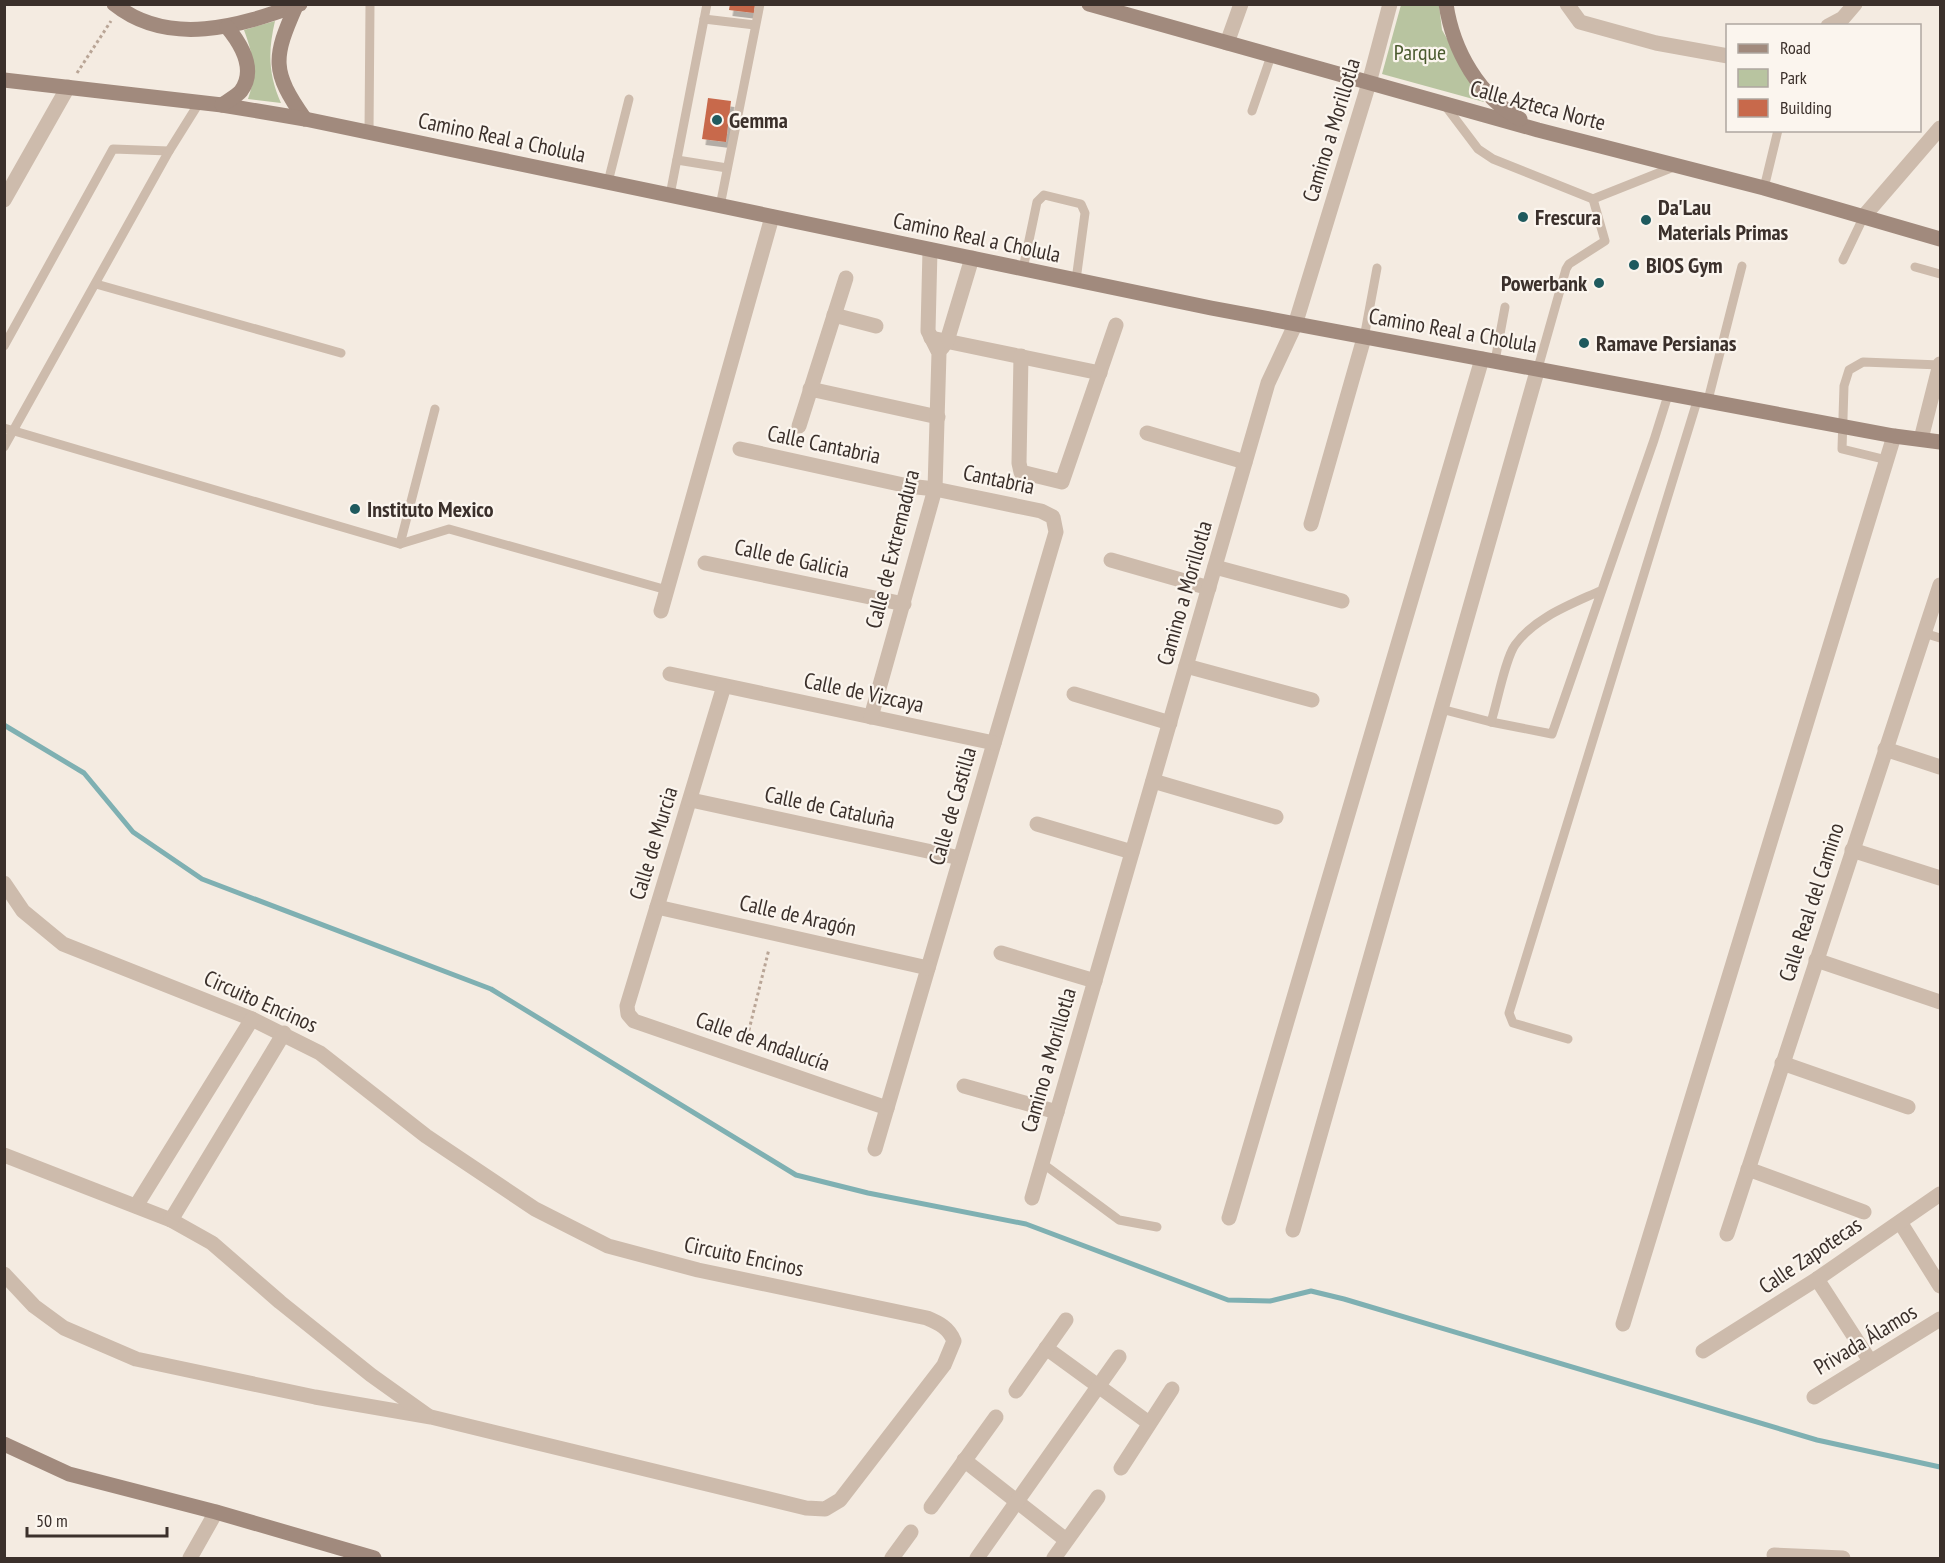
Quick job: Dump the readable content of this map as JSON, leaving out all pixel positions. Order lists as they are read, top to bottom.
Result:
{
  "streets": {
    "main road": ["Calle Azteca Norte", "Camino Real a Cholula"],
    "street": [
      "Camino a Morillotla",
      "Calle Cantabria",
      "Cantabria",
      "Calle de Extremadura",
      "Calle de Galicia",
      "Calle de Vizcaya",
      "Calle de Castilla",
      "Calle de Cataluña",
      "Calle de Murcia",
      "Calle Real del Camino",
      "Calle de Aragón",
      "Circuito Encinos",
      "Calle de Andalucía",
      "Calle Zapotecas",
      "Privada Álamos"
    ]
  },
  "crossings": [
    ["Calle Azteca Norte", "Camino a Morillotla"],
    ["Camino a Morillotla", "Camino Real a Cholula"],
    ["Camino Real a Cholula", "Calle de Extremadura"],
    ["Calle Cantabria", "Cantabria"],
    ["Calle Cantabria", "Calle de Extremadura"],
    ["Cantabria", "Calle de Extremadura"],
    ["Cantabria", "Calle de Castilla"],
    ["Calle de Extremadura", "Calle de Galicia"],
    ["Calle de Extremadura", "Calle de Vizcaya"],
    ["Calle de Vizcaya", "Calle de Castilla"],
    ["Calle de Vizcaya", "Calle de Murcia"],
    ["Calle de Castilla", "Calle de Cataluña"],
    ["Calle de Castilla", "Calle de Aragón"],
    ["Calle de Castilla", "Calle de Andalucía"],
    ["Calle de Cataluña", "Calle de Murcia"],
    ["Calle de Murcia", "Calle de Aragón"],
    ["Calle de Murcia", "Calle de Andalucía"]
  ],
  "parks": ["Parque"],
  "places": [
    "Gemma",
    "Frescura",
    "Da'Lau Materials Primas",
    "BIOS Gym",
    "Powerbank",
    "Ramave Persianas",
    "Instituto Mexico"
  ],
  "legend": ["Road", "Park", "Building"],
  "scale_bar": "50 m"
}
